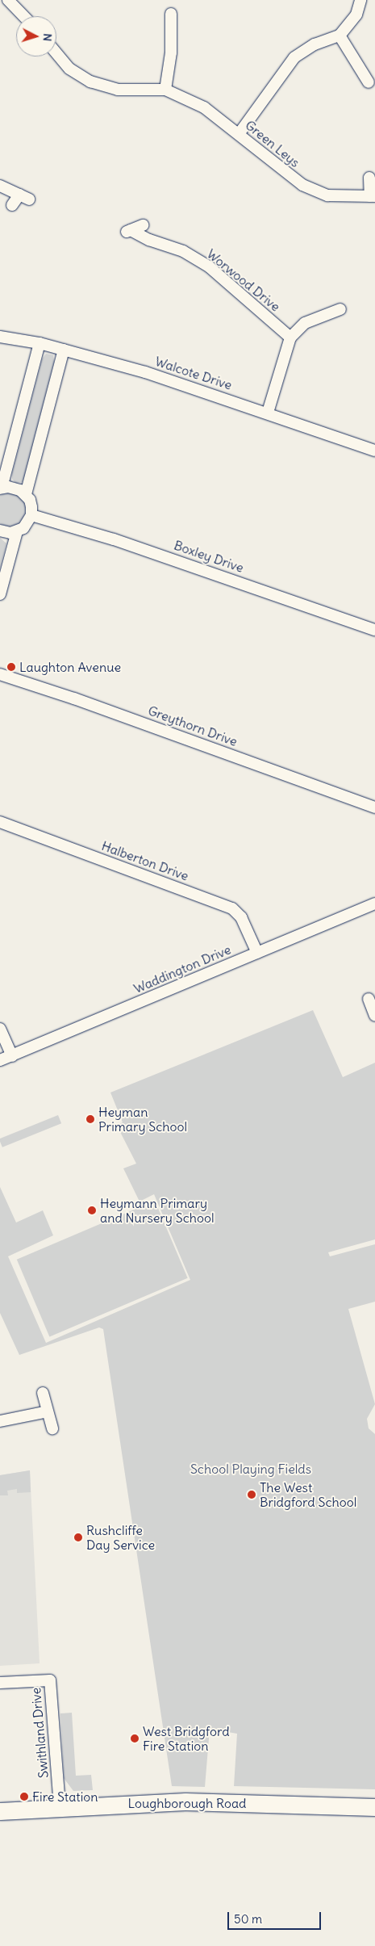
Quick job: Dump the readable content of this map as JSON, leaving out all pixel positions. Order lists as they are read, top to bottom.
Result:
{
  "streets": {
    "main road": ["Loughborough Road"],
    "street": [
      "Green Leys",
      "Worwood Drive",
      "Walcote Drive",
      "Boxley Drive",
      "Greythorn Drive",
      "Halberton Drive",
      "Waddington Drive",
      "Swithland Drive"
    ]
  },
  "crossings": [
    ["Halberton Drive", "Waddington Drive"],
    ["Swithland Drive", "Loughborough Road"]
  ],
  "parks": ["School Playing Fields"],
  "places": [
    "Laughton Avenue",
    "Heyman Primary School",
    "Heymann Primary and Nursery School",
    "The West Bridgford School",
    "Rushcliffe Day Service",
    "West Bridgford Fire Station",
    "Fire Station"
  ],
  "scale_bar": "50 m",
  "north": "right"
}
